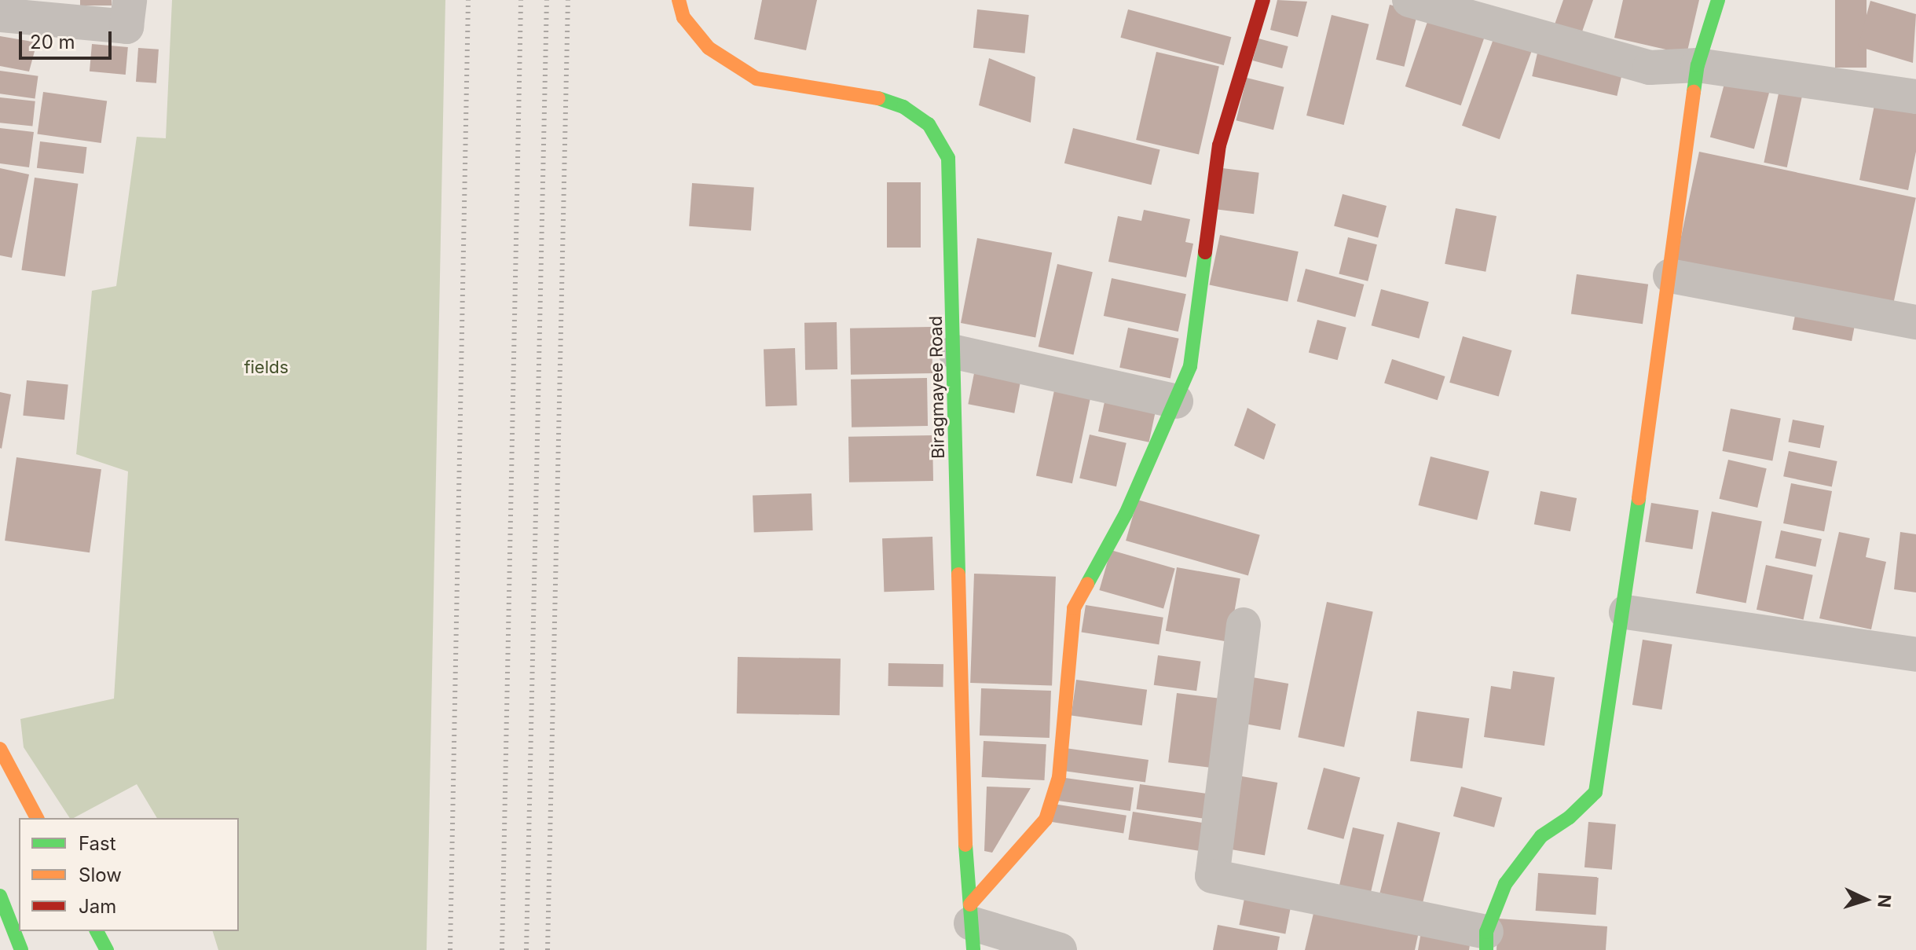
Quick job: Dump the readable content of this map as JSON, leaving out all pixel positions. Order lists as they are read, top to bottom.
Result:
{
  "streets": {
    "street": ["Biragmayee Road"]
  },
  "parks": ["fields"],
  "legend": ["Fast", "Slow", "Jam"],
  "scale_bar": "20 m",
  "north": "right"
}
